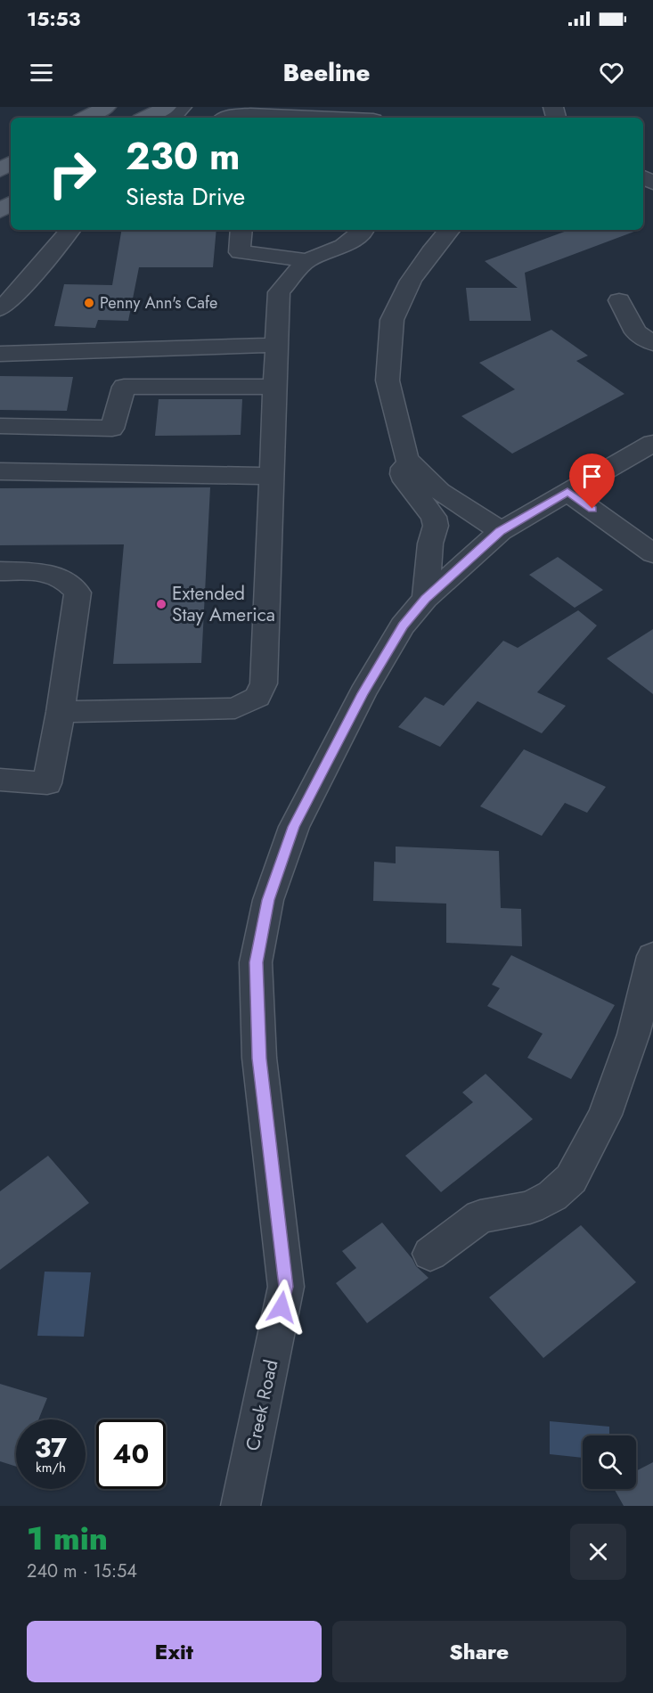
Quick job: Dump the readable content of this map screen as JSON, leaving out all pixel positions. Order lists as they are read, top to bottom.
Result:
{
  "streets": {
    "street": ["Creek Road"]
  },
  "places": ["Penny Ann's Cafe", "Extended Stay America"],
  "page": {
    "status": "15:53",
    "header": "Beeline",
    "turn": ["230 m", "Siesta Drive"],
    "speed": "37 km/h",
    "limit": "40",
    "heading": ["1 min", "240 m · 15:54"],
    "buttons": ["Exit", "Share"]
  }
}
